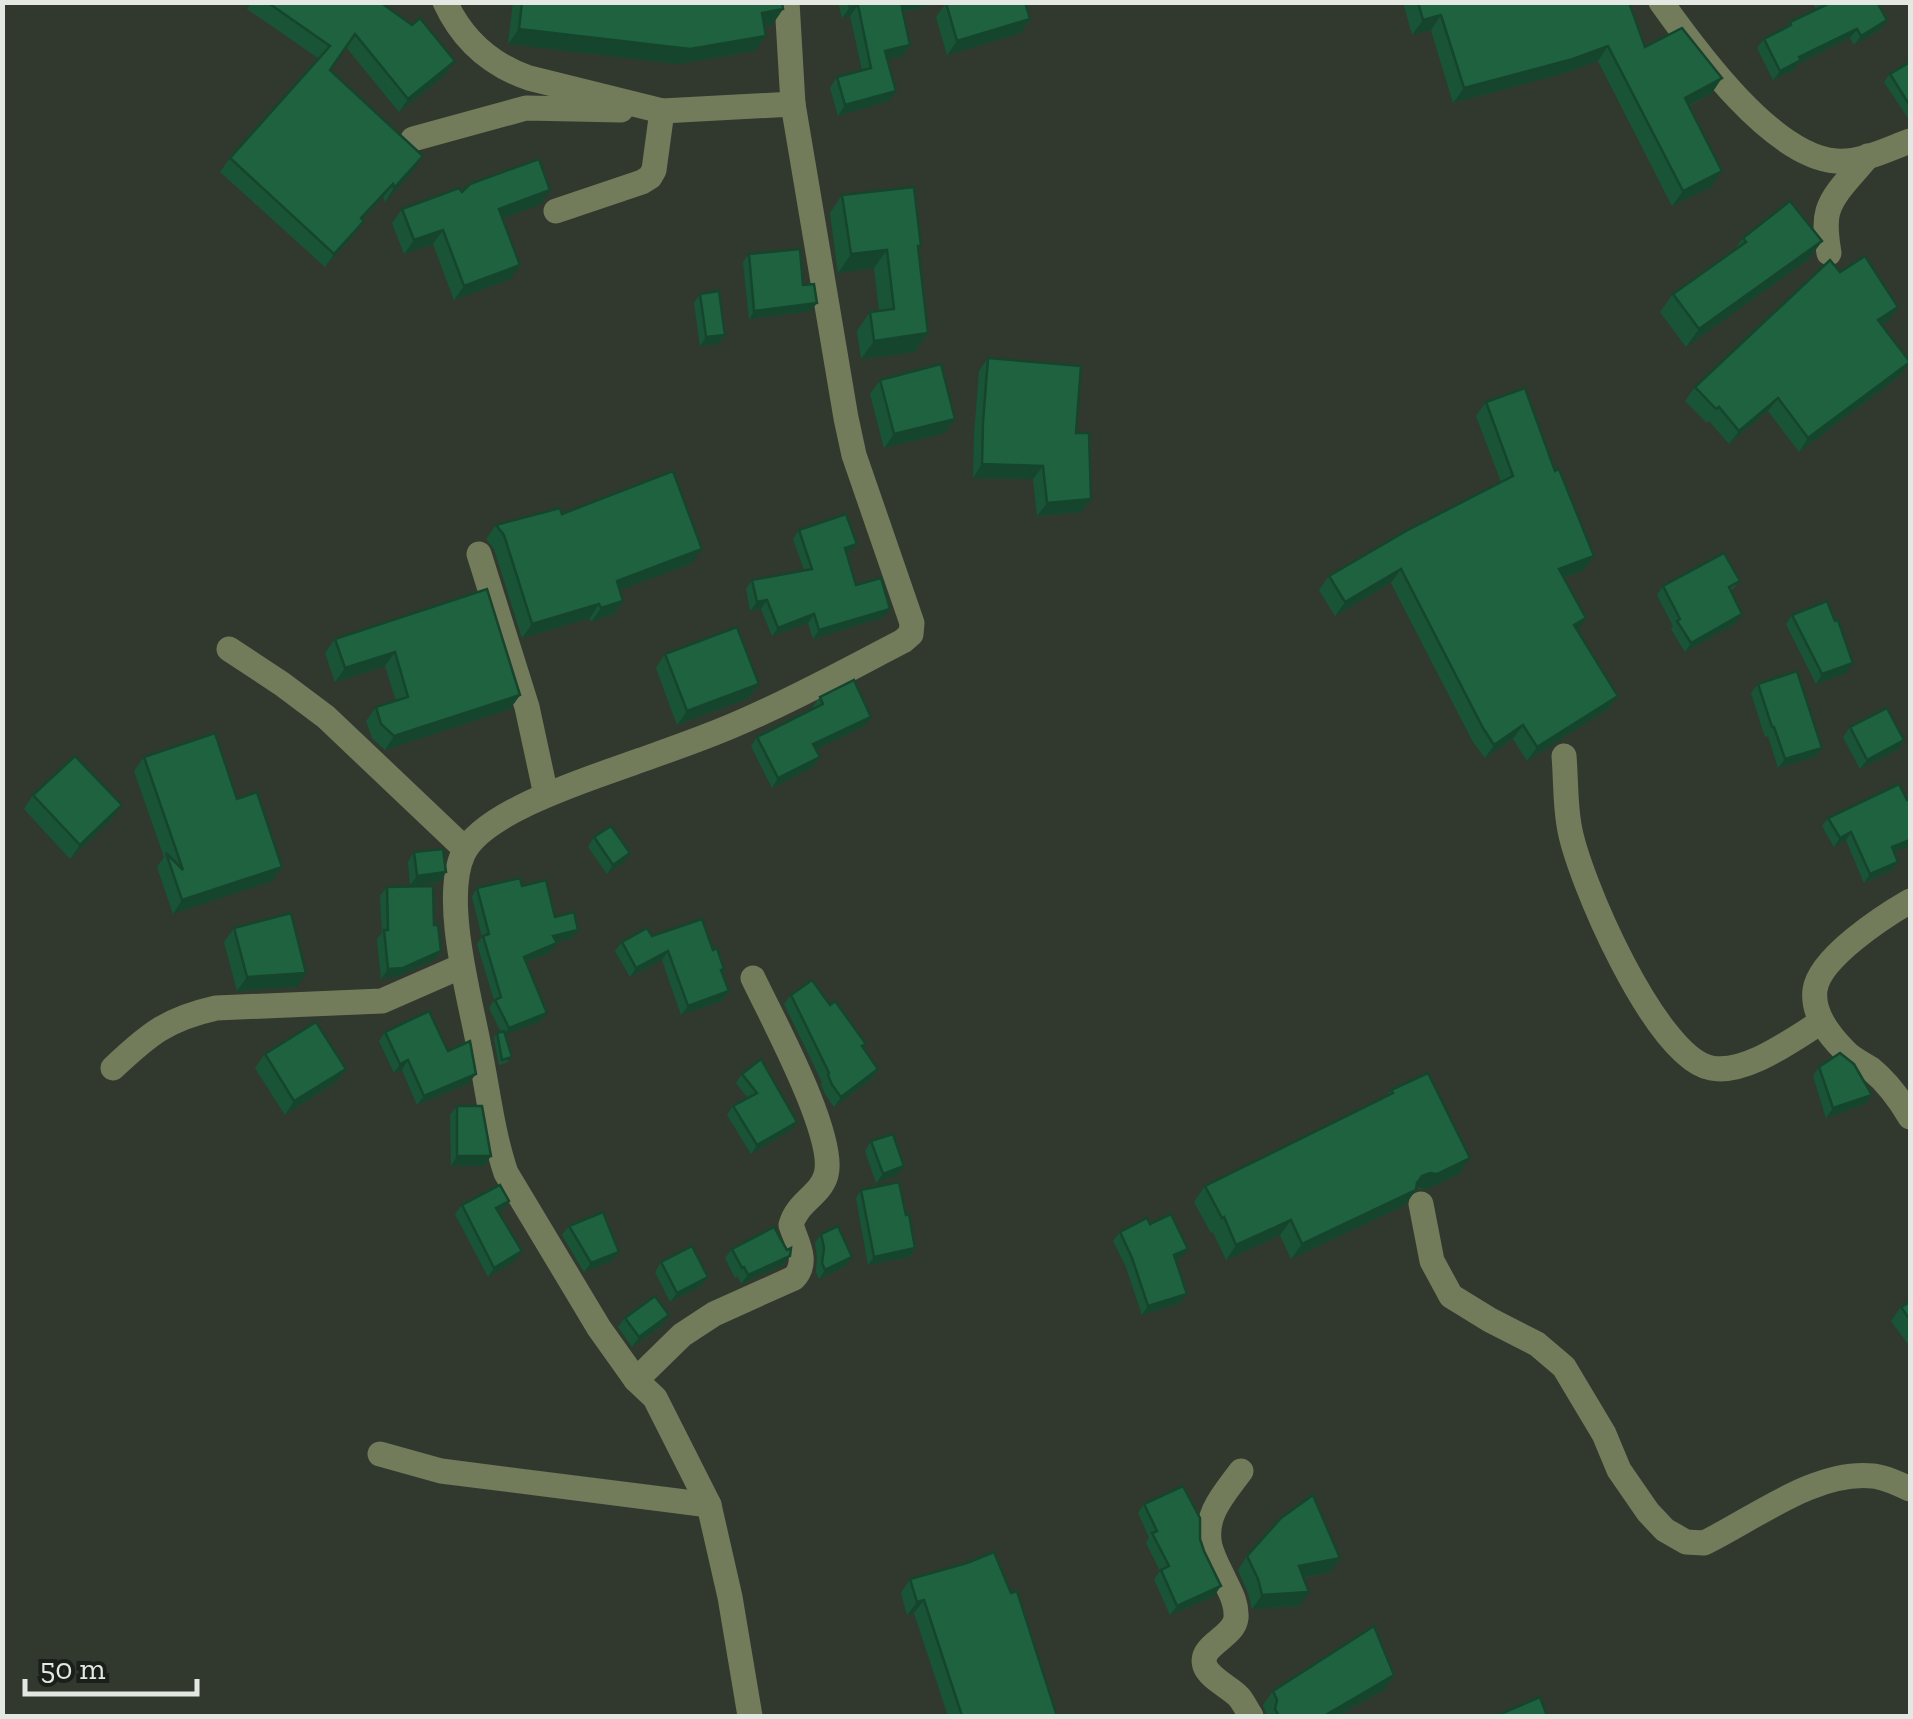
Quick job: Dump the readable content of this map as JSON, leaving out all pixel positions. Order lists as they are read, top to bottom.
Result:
{
  "scale_bar": "50 m"
}
